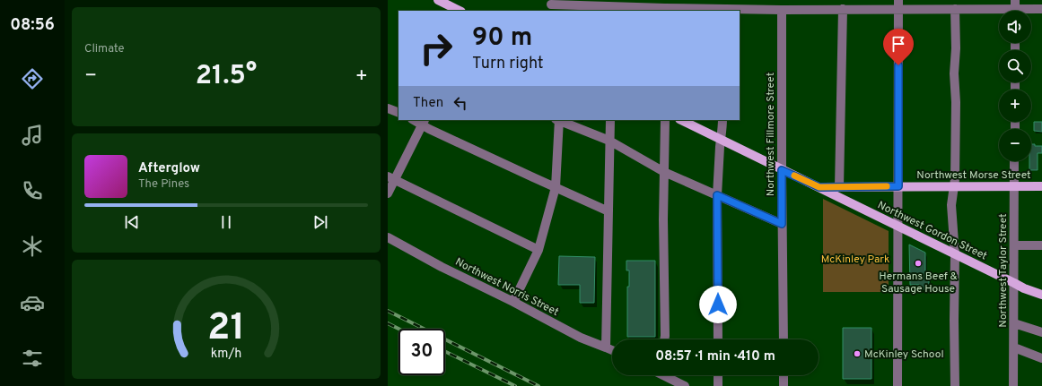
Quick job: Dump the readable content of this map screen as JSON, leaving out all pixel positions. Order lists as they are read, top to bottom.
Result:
{
  "streets": {
    "main road": ["Northwest Morse Street", "Northwest Gordon Street"],
    "street": ["Northwest Fillmore Street", "Northwest Taylor Street", "Northwest Norris Street"]
  },
  "crossings": [
    ["Northwest Fillmore Street", "Northwest Gordon Street"],
    ["Northwest Morse Street", "Northwest Gordon Street"],
    ["Northwest Morse Street", "Northwest Taylor Street"],
    ["Northwest Gordon Street", "Northwest Taylor Street"]
  ],
  "parks": ["McKinley Park"],
  "places": ["Hermans Beef & Sausage House", "McKinley School"],
  "page": {
    "tabs": "08:56",
    "tile": "Climate",
    "map_buttons": ["+", "−"],
    "turn": ["90 m", "Turn right"],
    "heat": ["−", "21.5°", "+"],
    "then": "Then",
    "song": ["Afterglow", "The Pines"],
    "limit": "30",
    "trip": "08:57 · 1 min · 410 m",
    "gauge": ["21", "km/h"]
  }
}
